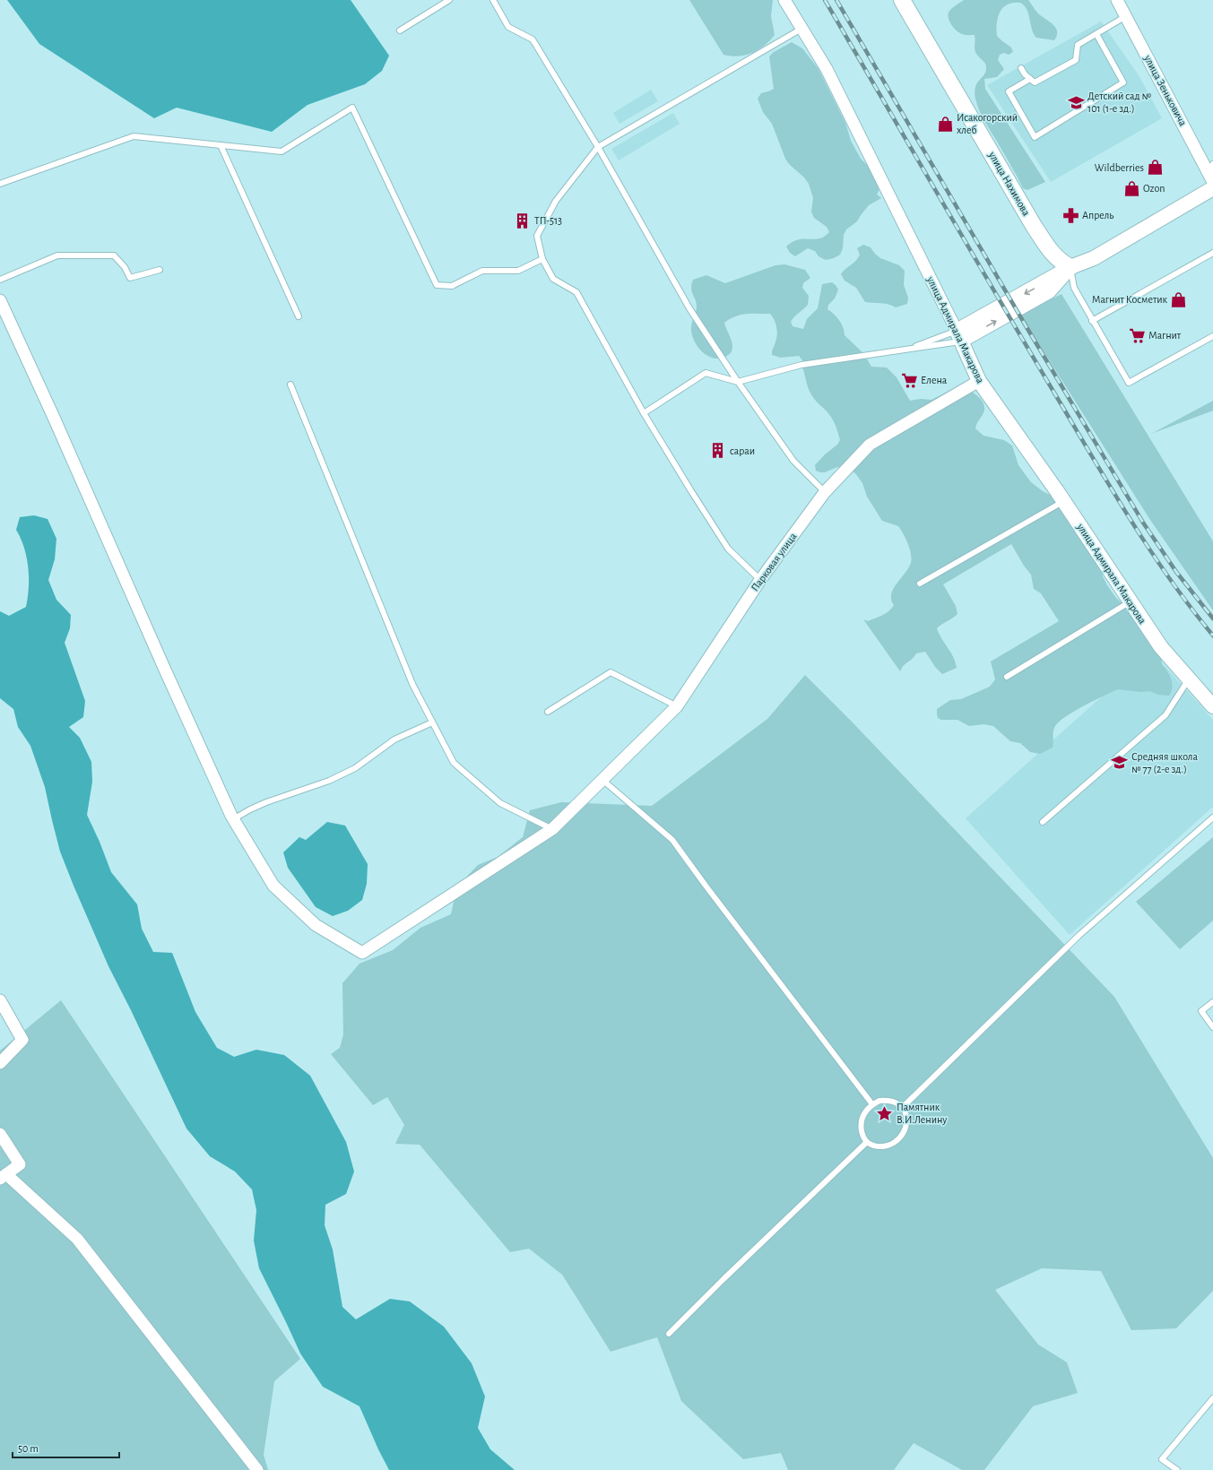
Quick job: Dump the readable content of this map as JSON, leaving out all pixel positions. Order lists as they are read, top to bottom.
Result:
{
  "streets": {
    "main road": ["улица Нахимова"],
    "street": ["улица Зеньковича", "улица Адмирала Макарова", "Парковая улица"]
  },
  "crossings": [
    ["улица Адмирала Макарова", "Парковая улица"]
  ],
  "places": {
    "school or university": ["Детский сад № 101 (1-е зд.)", "Средняя школа № 77 (2-е зд.)"],
    "shop": [
      "Исакогорский хлеб",
      "Wildberries",
      "Ozon",
      "Магнит Косметик"
    ],
    "pharmacy": ["Апрель"],
    "building": ["ТП-513", "сараи"],
    "supermarket": ["Магнит", "Елена"],
    "place": ["Памятник В.И.Ленину"]
  },
  "scale_bar": "50 m"
}
